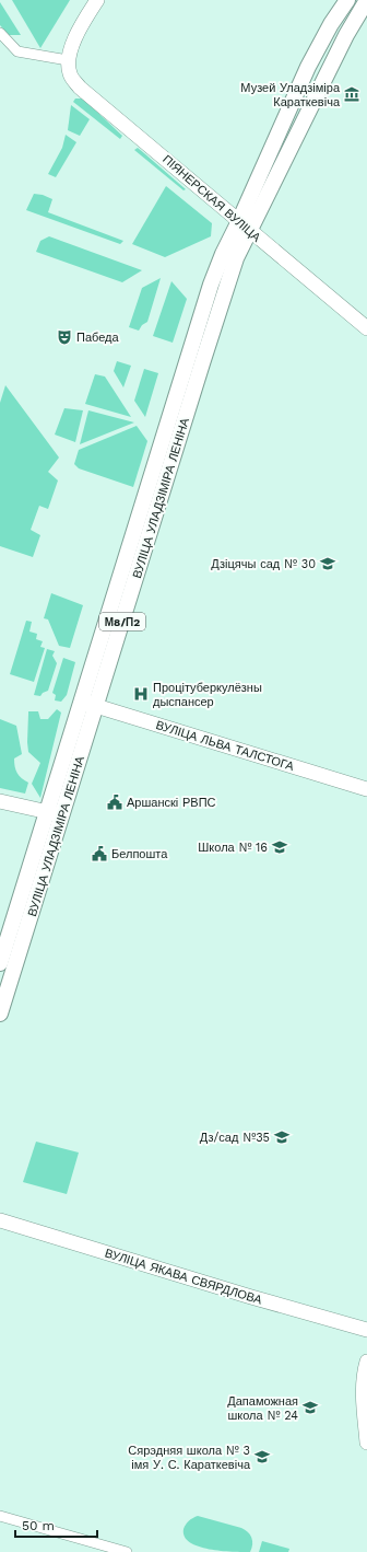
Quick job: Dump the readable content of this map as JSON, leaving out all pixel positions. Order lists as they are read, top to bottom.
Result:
{
  "streets": {
    "main road": ["ВУЛІЦА УЛАДЗІМІРА ЛЕНІНА", "М8/П2"],
    "street": ["ПІЯНЕРСКАЯ ВУЛІЦА", "ВУЛІЦА ЛЬВА ТАЛСТОГА", "ВУЛІЦА ЯКАВА СВЯРДЛОВА"]
  },
  "crossings": [
    ["ПІЯНЕРСКАЯ ВУЛІЦА", "ВУЛІЦА УЛАДЗІМІРА ЛЕНІНА"],
    ["ВУЛІЦА УЛАДЗІМІРА ЛЕНІНА", "ВУЛІЦА ЛЬВА ТАЛСТОГА"]
  ],
  "places": {
    "museum": ["Музей Уладзіміра Караткевіча"],
    "theatre": ["Пабеда"],
    "school or university": [
      "Дзіцячы сад № 30",
      "Школа № 16",
      "Дз/сад №35",
      "Дапаможная школа № 24",
      "Сярэдняя школа № 3 імя У. С. Караткевіча"
    ],
    "hospital": ["Процітуберкулёзны дыспансер"],
    "public building": ["Аршанскі РВПС", "Белпошта"]
  },
  "scale_bar": "50 m"
}
